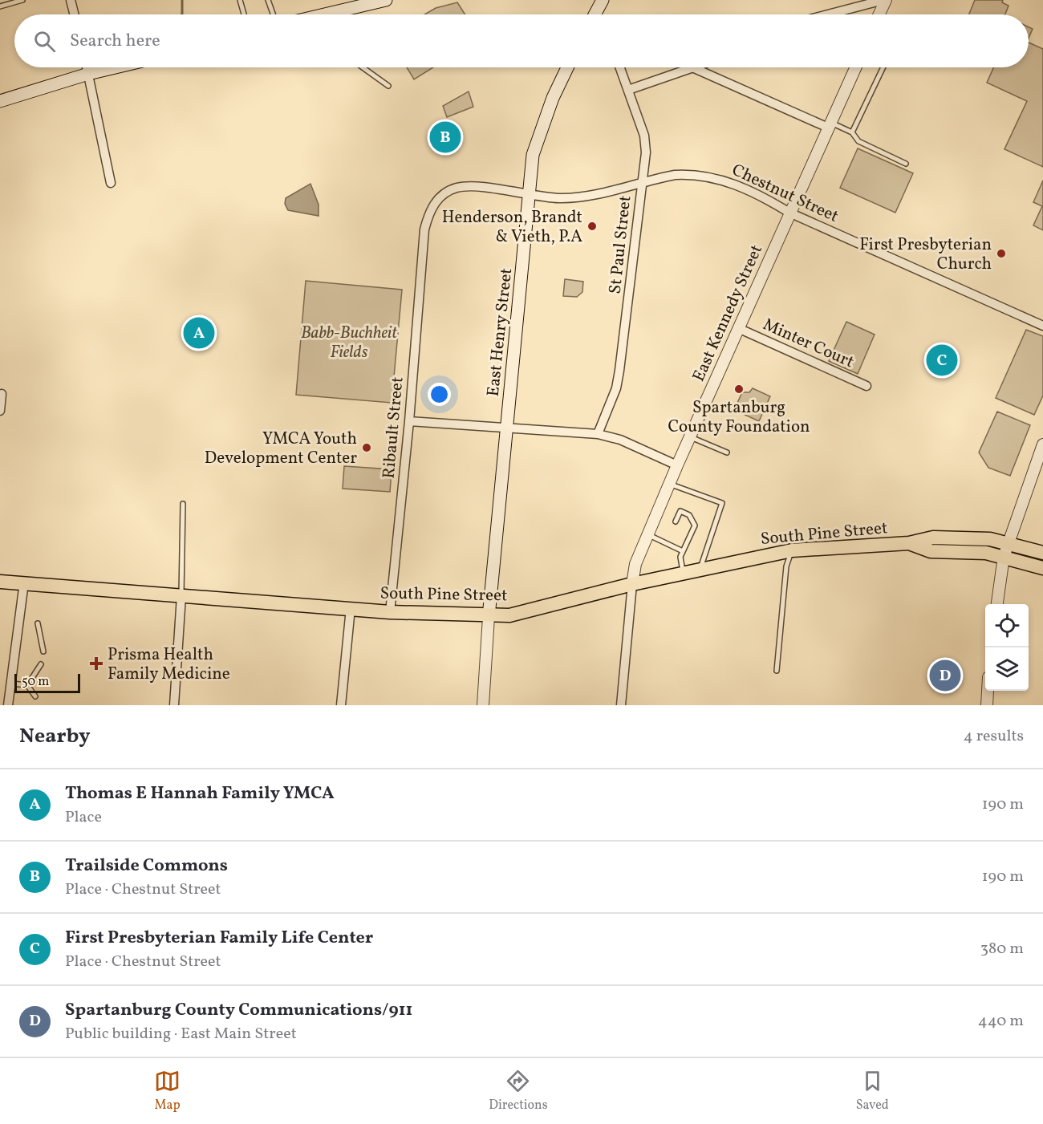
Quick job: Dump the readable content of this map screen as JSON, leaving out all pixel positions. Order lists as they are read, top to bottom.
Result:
{
  "streets": {
    "highway": ["South Pine Street"],
    "main road": ["East Henry Street"],
    "street": [
      "Chestnut Street",
      "St Paul Street",
      "East Kennedy Street",
      "Minter Court",
      "Ribault Street"
    ]
  },
  "crossings": [
    ["Chestnut Street", "St Paul Street"],
    ["Chestnut Street", "East Kennedy Street"],
    ["Chestnut Street", "East Henry Street"],
    ["Chestnut Street", "Ribault Street"],
    ["East Kennedy Street", "Minter Court"],
    ["East Kennedy Street", "South Pine Street"],
    ["East Henry Street", "South Pine Street"],
    ["Ribault Street", "South Pine Street"]
  ],
  "parks": ["Babb-Buchheit Fields"],
  "places": {
    "other": [
      "Henderson, Brandt & Vieth, P.A",
      "First Presbyterian Church",
      "Spartanburg County Foundation",
      "YMCA Youth Development Center"
    ],
    "health": ["Prisma Health Family Medicine"]
  },
  "scale_bar": "50 m",
  "page": {
    "search": "Search here",
    "pins": [
      "B",
      "A",
      "C",
      "D"
    ],
    "scale": "50 m",
    "heading": ["Nearby", "4 results"],
    "list": [
      {
        "mark": "A",
        "name": "Thomas E Hannah Family YMCA",
        "note": "Place",
        "value": "190 m"
      },
      {
        "mark": "B",
        "name": "Trailside Commons",
        "note": "Place · Chestnut Street",
        "value": "190 m"
      },
      {
        "mark": "C",
        "name": "First Presbyterian Family Life Center",
        "note": "Place · Chestnut Street",
        "value": "380 m"
      },
      {
        "mark": "D",
        "name": "Spartanburg County Communications/911",
        "note": "Public building · East Main Street",
        "value": "440 m"
      }
    ],
    "nav": ["Map", "Directions", "Saved"]
  }
}
